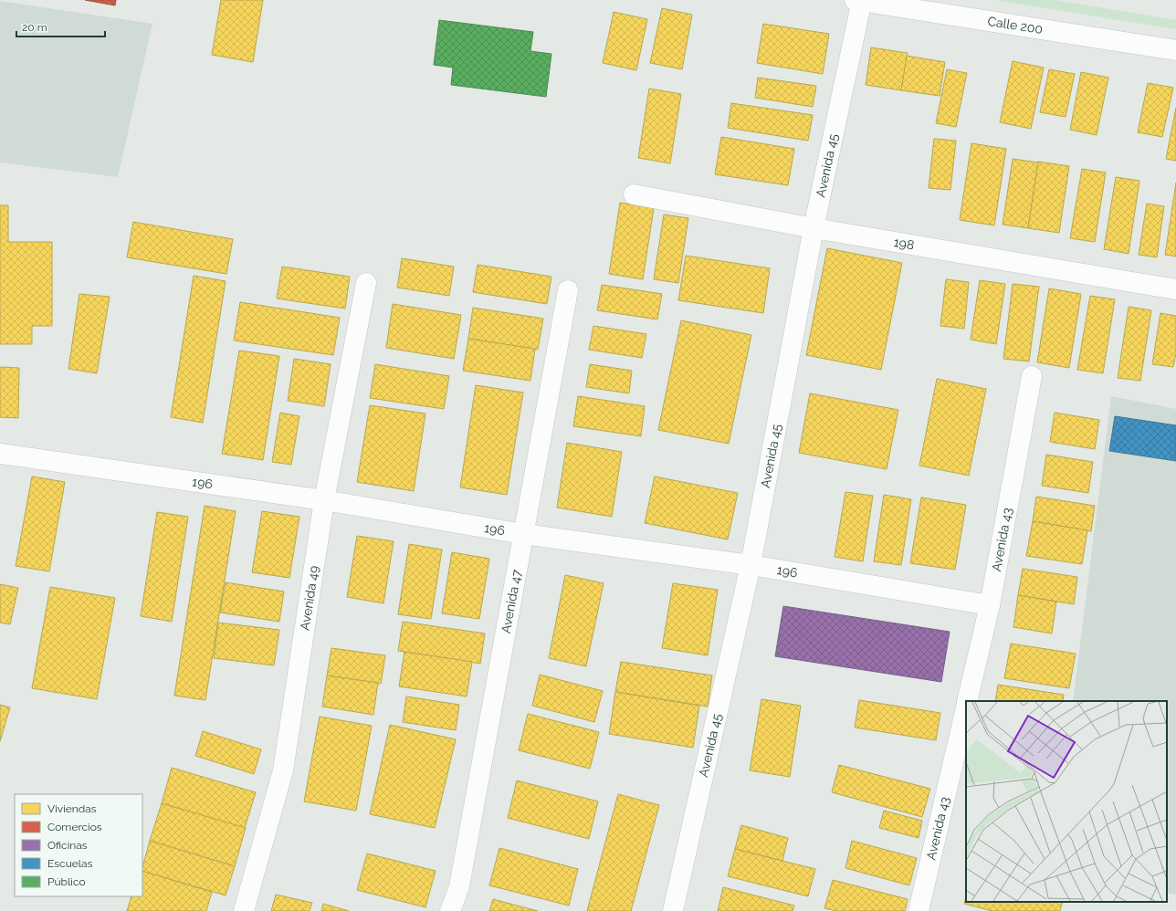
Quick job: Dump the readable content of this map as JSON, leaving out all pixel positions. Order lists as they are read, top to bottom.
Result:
{
  "streets": {
    "street": [
      "Calle 200",
      "Avenida 45",
      "198",
      "196",
      "Avenida 43",
      "Avenida 49",
      "Avenida 47"
    ]
  },
  "crossings": [
    ["Calle 200", "Avenida 45"],
    ["Avenida 45", "198"],
    ["Avenida 45", "196"],
    ["196", "Avenida 43"],
    ["196", "Avenida 49"],
    ["196", "Avenida 47"]
  ],
  "legend": [
    "Viviendas",
    "Comercios",
    "Oficinas",
    "Escuelas",
    "Público"
  ],
  "scale_bar": "20 m"
}
